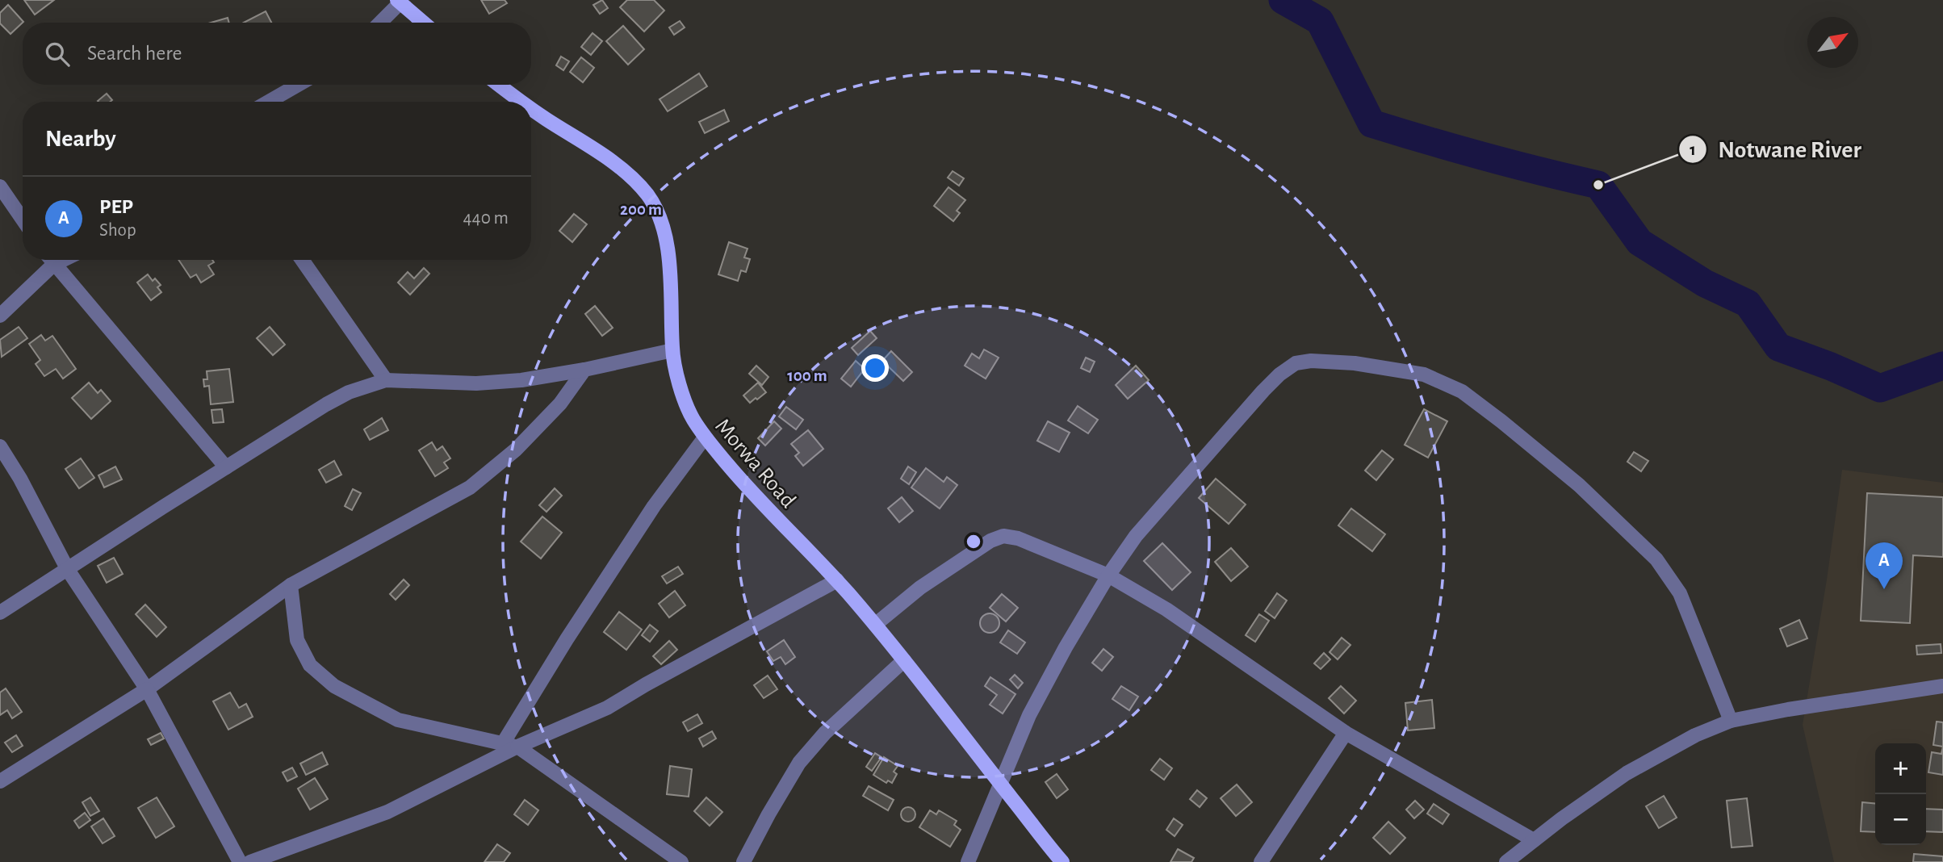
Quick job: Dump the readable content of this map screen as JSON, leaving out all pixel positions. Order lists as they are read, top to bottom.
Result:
{
  "streets": {
    "main road": ["Morwa Road"]
  },
  "places": ["Notwane River"],
  "north": "top right",
  "page": {
    "search": "Search here",
    "heading": "Nearby",
    "list": [
      {
        "mark": "A",
        "name": "PEP",
        "note": "Shop",
        "value": "440 m"
      }
    ],
    "pins": "A",
    "map_buttons": ["+", "−"]
  },
  "rings": ["200 m", "100 m"]
}
